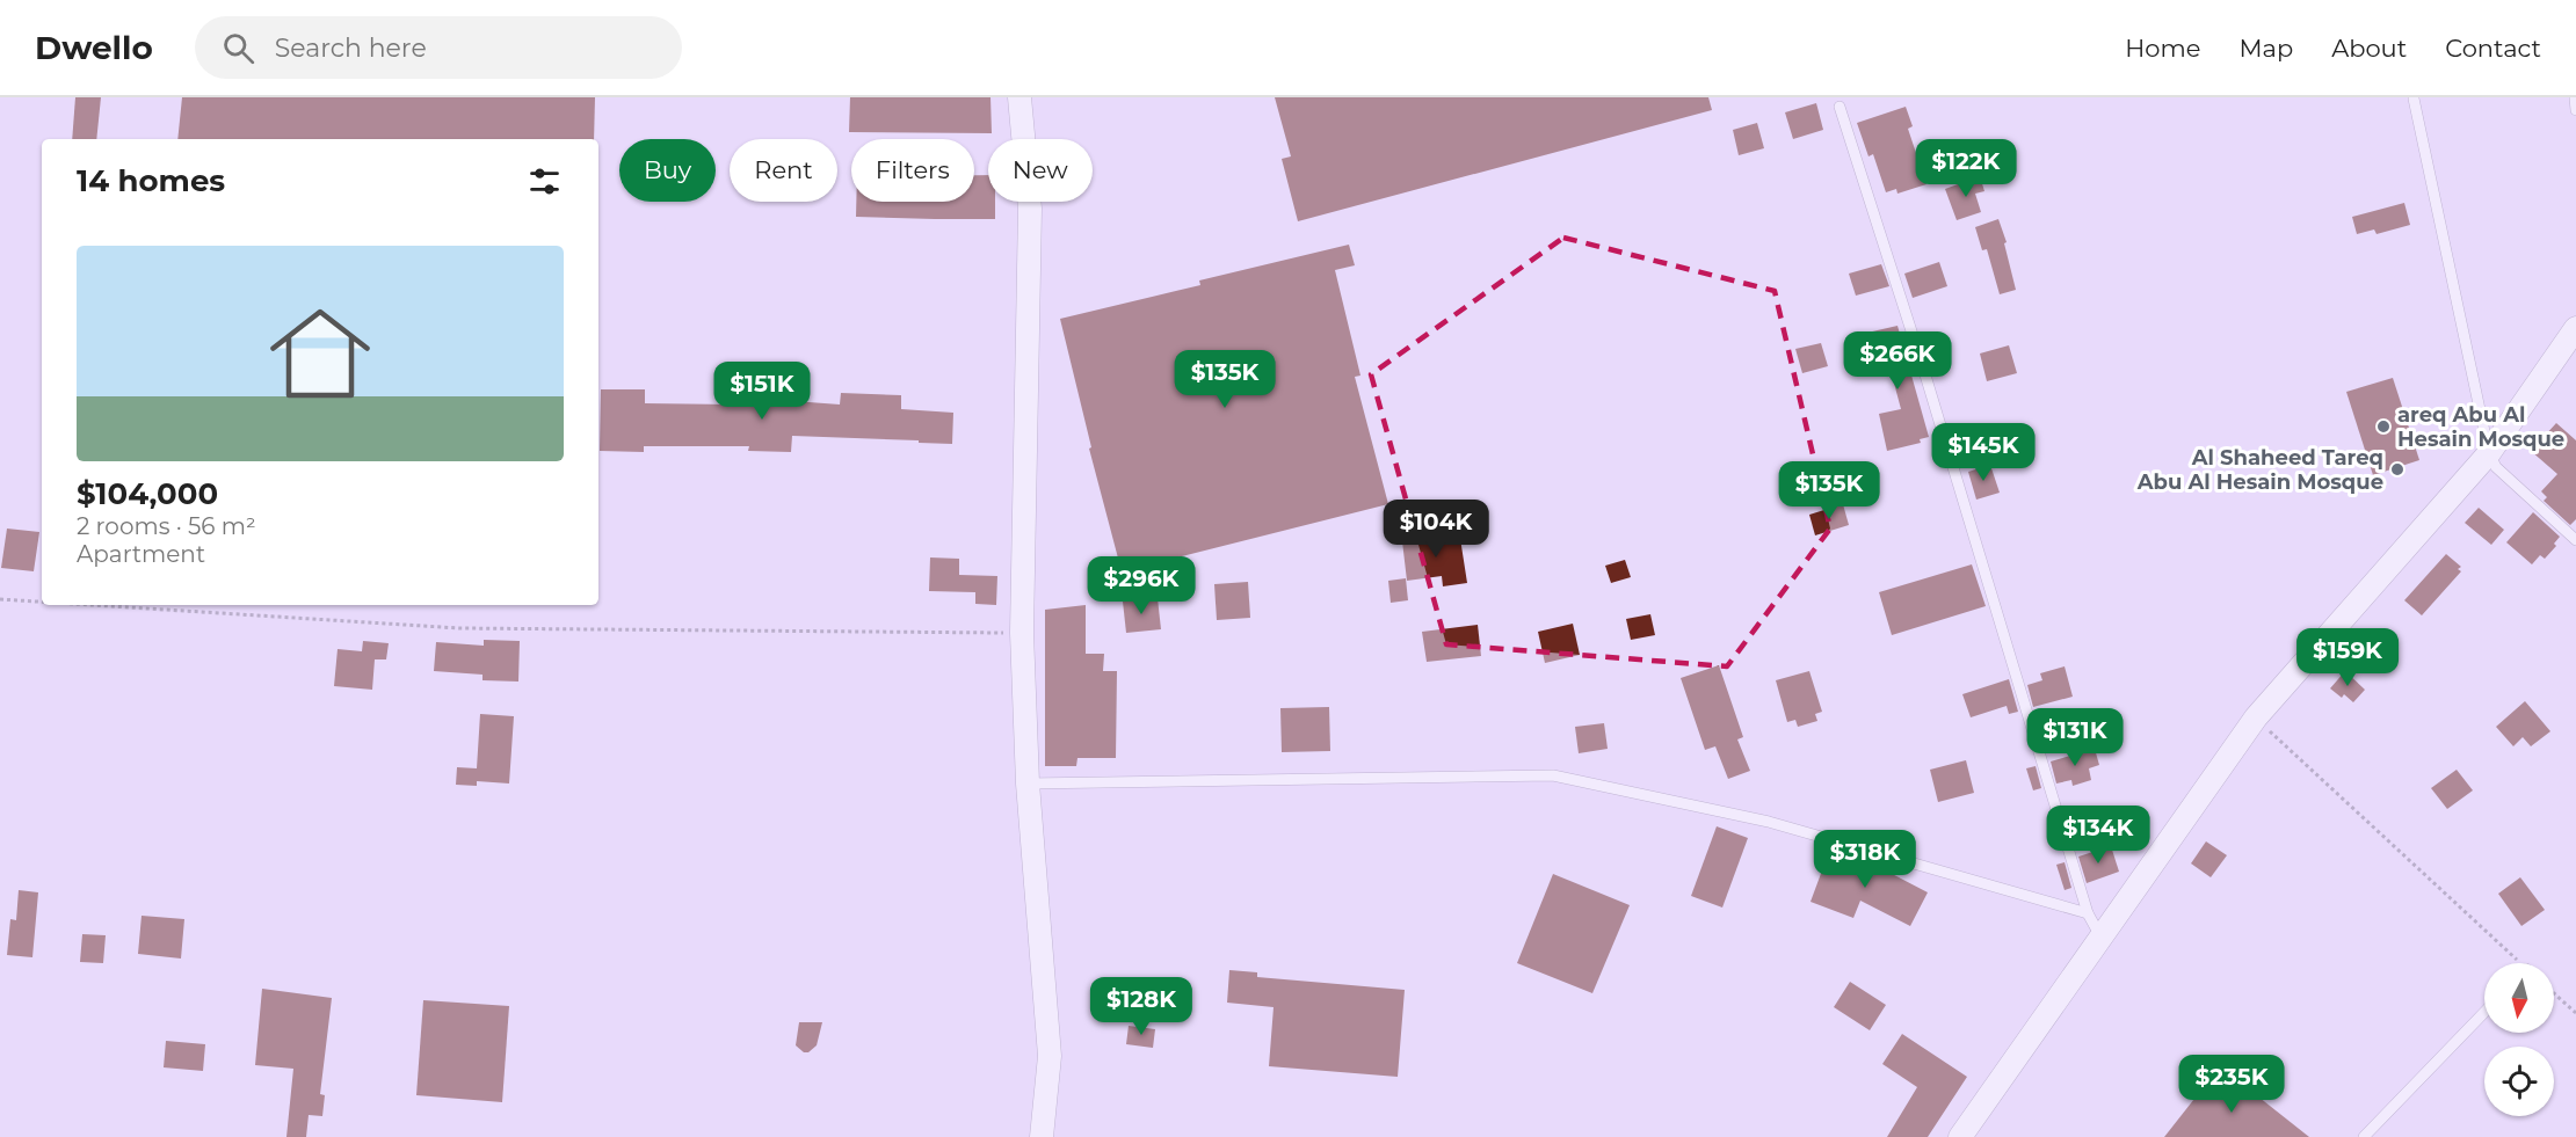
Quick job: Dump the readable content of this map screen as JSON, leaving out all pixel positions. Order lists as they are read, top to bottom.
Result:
{
  "places": ["areq Abu Al Hesain Mosque", "Al Shaheed Tareq Abu Al Hesain Mosque"],
  "north": "bottom",
  "page": {
    "header": "Dwello",
    "search": "Search here",
    "nav": [
      "Home",
      "Map",
      "About",
      "Contact"
    ],
    "price": [
      "$122K",
      "$266K",
      "$135K",
      "$151K",
      "$145K",
      "$135K",
      "$104K",
      "$296K",
      "$159K",
      "$131K",
      "$134K",
      "$318K",
      "$128K",
      "$235K"
    ],
    "chip": [
      "Buy",
      "Rent",
      "Filters",
      "New"
    ],
    "heading": "14 homes",
    "list": [
      {
        "name": "$104,000",
        "note": "2 rooms · 56 m² · Apartment"
      }
    ]
  }
}
